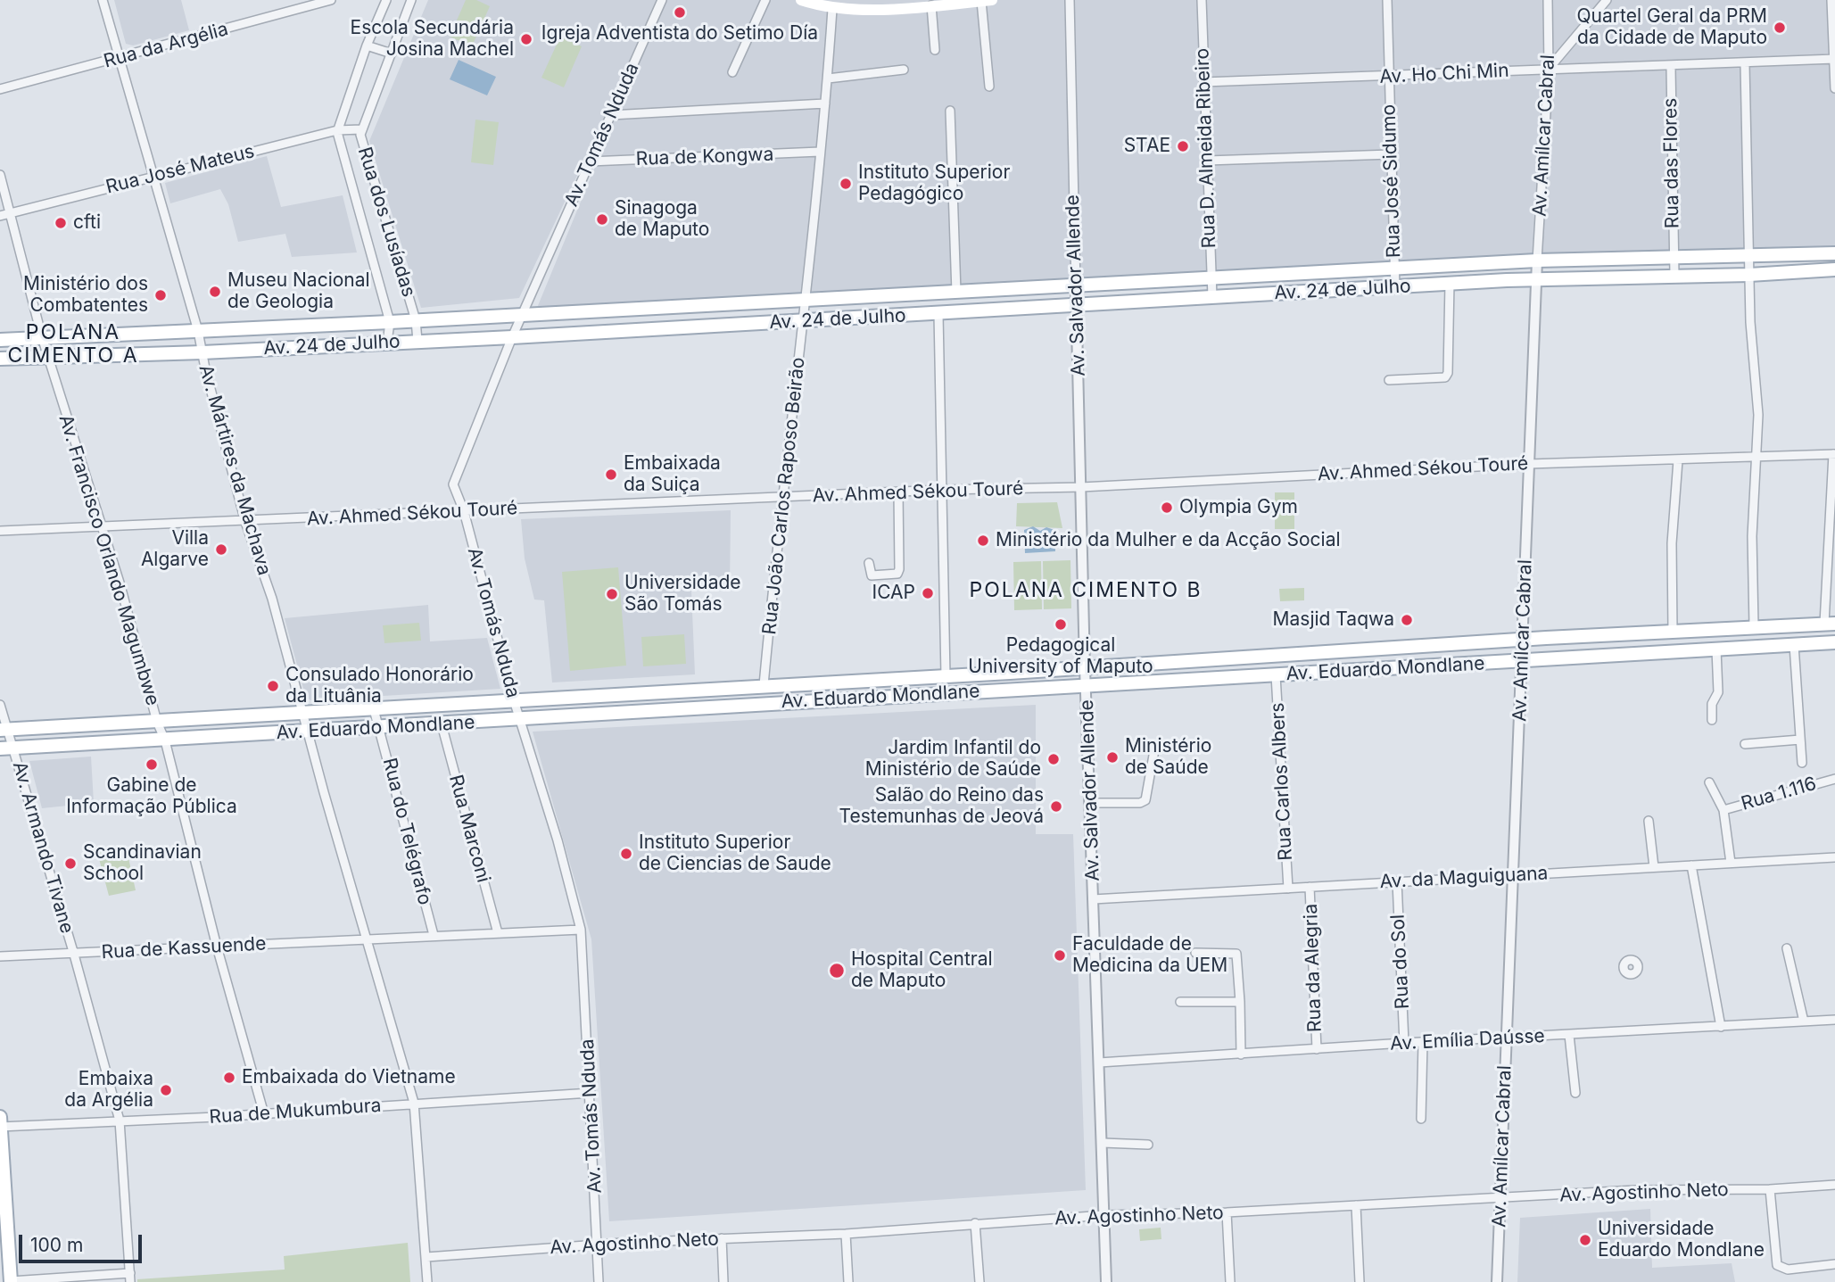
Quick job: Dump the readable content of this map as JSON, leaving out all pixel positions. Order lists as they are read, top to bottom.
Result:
{
  "streets": {
    "main road": ["Av. 24 de Julho", "Av. Eduardo Mondlane"],
    "street": [
      "Rua da Argélia",
      "Av. Ho Chi Min",
      "Av. Tomás Nduda",
      "Av. Amílcar Cabral",
      "Rua D. Almeida Ribeiro",
      "Rua de Kongwa",
      "Rua das Flores",
      "Rua José Mateus",
      "Rua José Sidumo",
      "Rua dos Lusíadas",
      "Av. Salvador Allende",
      "Av. Ahmed Sékou Touré",
      "Av. Mártires da Machava",
      "Rua João Carlos Raposo Beirão",
      "Av. Francisco Orlando Magumbwe",
      "Rua Carlos Albers",
      "Rua 1.116",
      "Rua Marconi",
      "Rua do Telégrafo",
      "Av. Armando Tivane",
      "Av. da Maguiguana",
      "Rua de Kassuende",
      "Rua do Sol",
      "Rua da Alegria",
      "Av. Emília Daússe",
      "Rua de Mukumbura",
      "Av. Agostinho Neto"
    ]
  },
  "crossings": [
    ["Rua da Argélia", "Av. Mártires da Machava"],
    ["Av. Ho Chi Min", "Av. Amílcar Cabral"],
    ["Av. Ho Chi Min", "Rua D. Almeida Ribeiro"],
    ["Av. Ho Chi Min", "Rua das Flores"],
    ["Av. Ho Chi Min", "Rua José Sidumo"],
    ["Av. Tomás Nduda", "Rua de Kongwa"],
    ["Av. Tomás Nduda", "Av. 24 de Julho"],
    ["Av. Tomás Nduda", "Av. Ahmed Sékou Touré"],
    ["Av. Tomás Nduda", "Av. Eduardo Mondlane"],
    ["Av. Tomás Nduda", "Rua de Mukumbura"],
    ["Av. Tomás Nduda", "Av. Agostinho Neto"],
    ["Av. Amílcar Cabral", "Av. 24 de Julho"],
    ["Av. Amílcar Cabral", "Av. Ahmed Sékou Touré"],
    ["Av. Amílcar Cabral", "Av. Eduardo Mondlane"],
    ["Av. Amílcar Cabral", "Av. da Maguiguana"],
    ["Av. Amílcar Cabral", "Av. Emília Daússe"],
    ["Av. Amílcar Cabral", "Av. Agostinho Neto"],
    ["Rua D. Almeida Ribeiro", "Av. 24 de Julho"],
    ["Rua de Kongwa", "Rua João Carlos Raposo Beirão"],
    ["Rua das Flores", "Av. 24 de Julho"],
    ["Rua José Mateus", "Rua dos Lusíadas"],
    ["Rua José Mateus", "Av. Mártires da Machava"],
    ["Rua José Mateus", "Av. Francisco Orlando Magumbwe"],
    ["Rua José Sidumo", "Av. 24 de Julho"],
    ["Rua dos Lusíadas", "Av. 24 de Julho"],
    ["Av. Salvador Allende", "Av. 24 de Julho"],
    ["Av. Salvador Allende", "Av. Ahmed Sékou Touré"],
    ["Av. Salvador Allende", "Av. Eduardo Mondlane"],
    ["Av. Salvador Allende", "Av. da Maguiguana"],
    ["Av. Salvador Allende", "Av. Emília Daússe"],
    ["Av. Salvador Allende", "Av. Agostinho Neto"],
    ["Av. 24 de Julho", "Av. Mártires da Machava"],
    ["Av. 24 de Julho", "Rua João Carlos Raposo Beirão"],
    ["Av. 24 de Julho", "Av. Francisco Orlando Magumbwe"],
    ["Av. Ahmed Sékou Touré", "Av. Mártires da Machava"],
    ["Av. Ahmed Sékou Touré", "Rua João Carlos Raposo Beirão"],
    ["Av. Ahmed Sékou Touré", "Av. Francisco Orlando Magumbwe"],
    ["Av. Mártires da Machava", "Av. Eduardo Mondlane"],
    ["Av. Mártires da Machava", "Rua de Kassuende"],
    ["Av. Mártires da Machava", "Rua de Mukumbura"],
    ["Av. Mártires da Machava", "Av. Agostinho Neto"],
    ["Rua João Carlos Raposo Beirão", "Av. Eduardo Mondlane"],
    ["Av. Francisco Orlando Magumbwe", "Av. Eduardo Mondlane"],
    ["Av. Francisco Orlando Magumbwe", "Rua de Kassuende"],
    ["Av. Francisco Orlando Magumbwe", "Rua de Mukumbura"],
    ["Av. Eduardo Mondlane", "Rua Carlos Albers"],
    ["Av. Eduardo Mondlane", "Rua Marconi"],
    ["Av. Eduardo Mondlane", "Rua do Telégrafo"],
    ["Av. Eduardo Mondlane", "Av. Armando Tivane"],
    ["Rua Carlos Albers", "Av. da Maguiguana"],
    ["Rua do Telégrafo", "Rua de Kassuende"],
    ["Av. Armando Tivane", "Rua de Kassuende"],
    ["Av. Armando Tivane", "Rua de Mukumbura"],
    ["Av. da Maguiguana", "Rua do Sol"],
    ["Av. da Maguiguana", "Rua da Alegria"],
    ["Rua do Sol", "Av. Emília Daússe"],
    ["Rua da Alegria", "Av. Emília Daússe"]
  ],
  "districts": ["POLANA CIMENTO A", "POLANA CIMENTO B"],
  "places": [
    "Igreja Adventista do Setimo Día",
    "Quartel Geral da PRM da Cidade de Maputo",
    "Escola Secundária Josina Machel",
    "STAE",
    "Instituto Superior Pedagógico",
    "Sinagoga de Maputo",
    "cfti",
    "Museu Nacional de Geologia",
    "Ministério dos Combatentes",
    "Embaixada da Suiça",
    "Olympia Gym",
    "Ministério da Mulher e da Acção Social",
    "Villa Algarve",
    "ICAP",
    "Universidade São Tomás",
    "Masjid Taqwa",
    "Pedagogical University of Maputo",
    "Consulado Honorário da Lituânia",
    "Ministério de Saúde",
    "Jardim Infantil do Ministério de Saúde",
    "Gabine de Informação Pública",
    "Salão do Reino das Testemunhas de Jeová",
    "Instituto Superior de Ciencias de Saude",
    "Scandinavian School",
    "Faculdade de Medicina da UEM",
    "Hospital Central de Maputo",
    "Embaixada do Vietname",
    "Embaixa da Argélia",
    "Universidade Eduardo Mondlane"
  ],
  "scale_bar": "100 m"
}
